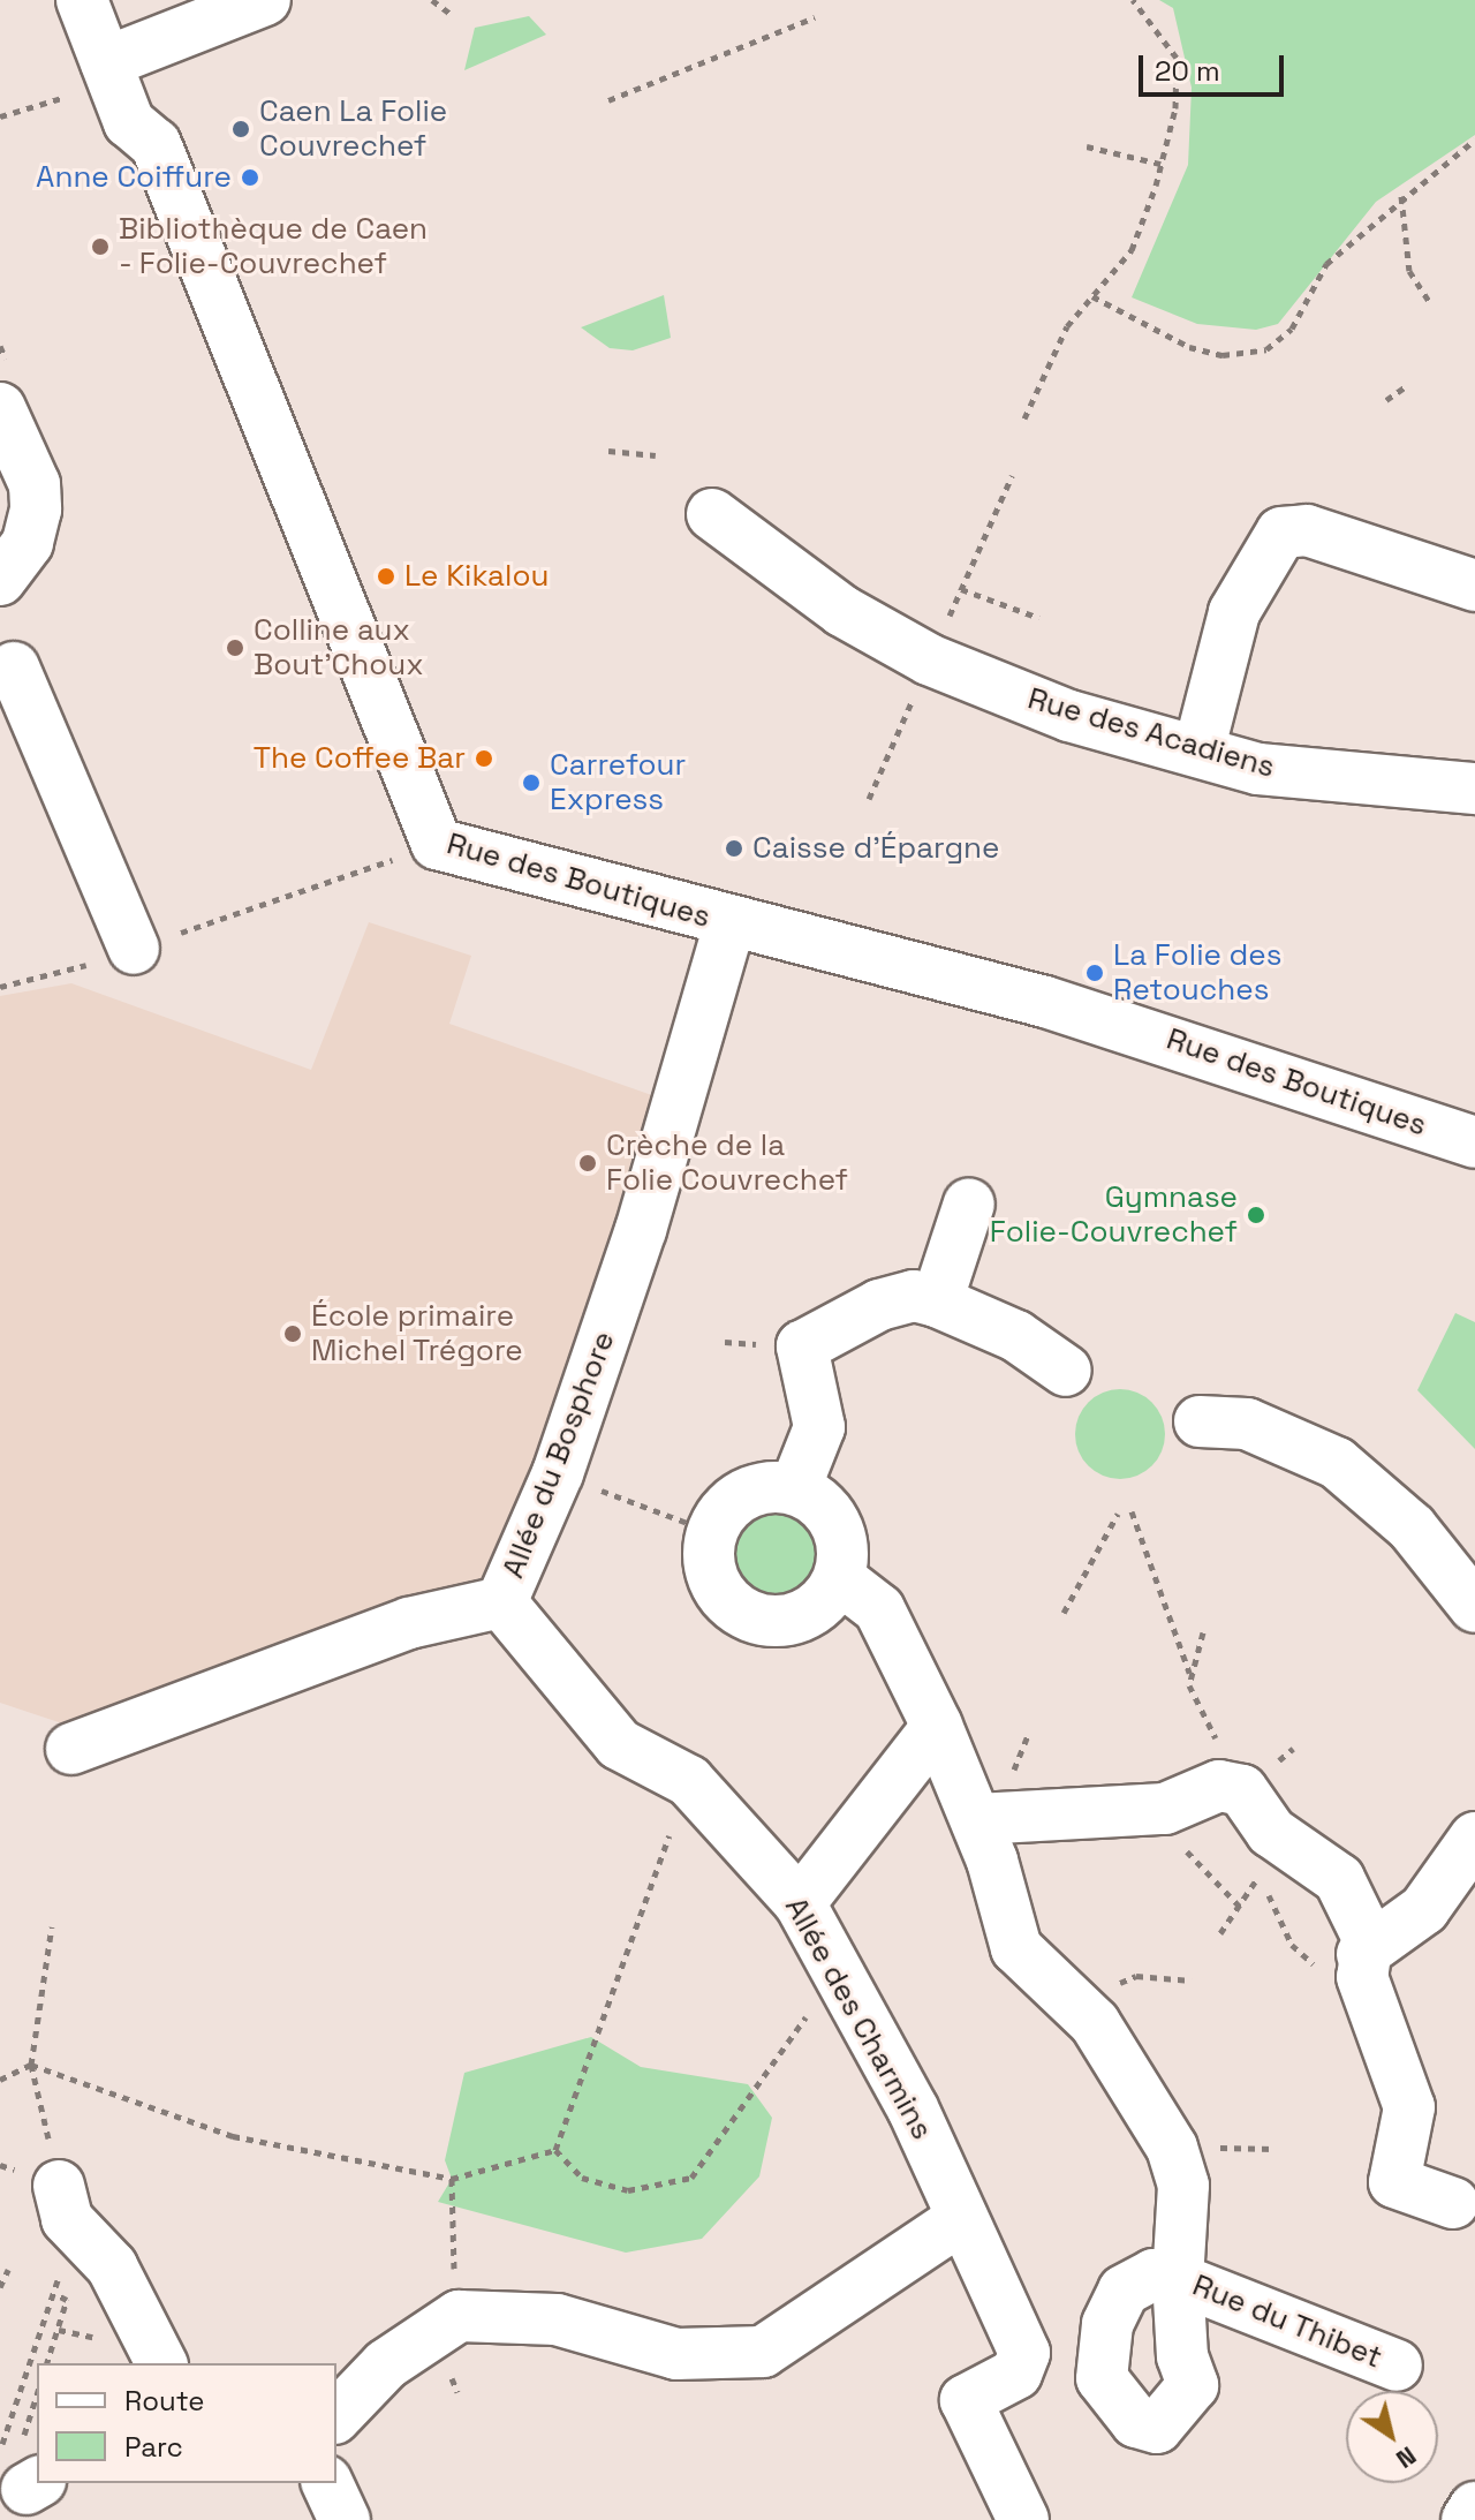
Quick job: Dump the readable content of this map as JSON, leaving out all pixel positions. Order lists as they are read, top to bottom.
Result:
{
  "streets": {
    "street": [
      "Rue des Acadiens",
      "Rue des Boutiques",
      "Allée du Bosphore",
      "Allée des Charmins",
      "Rue du Thibet"
    ]
  },
  "crossings": [
    ["Rue des Boutiques", "Allée du Bosphore"],
    ["Allée du Bosphore", "Allée des Charmins"]
  ],
  "places": [
    "Caen La Folie Couvrechef",
    "Anne Coiffure",
    "Bibliothèque de Caen - Folie-Couvrechef",
    "Le Kikalou",
    "Colline aux Bout'Choux",
    "The Coffee Bar",
    "Carrefour Express",
    "Caisse d'Épargne",
    "La Folie des Retouches",
    "Crèche de la Folie Couvrechef",
    "Gymnase Folie-Couvrechef",
    "École primaire Michel Trégore"
  ],
  "legend": ["Route", "Parc"],
  "scale_bar": "20 m",
  "north": "bottom right"
}
